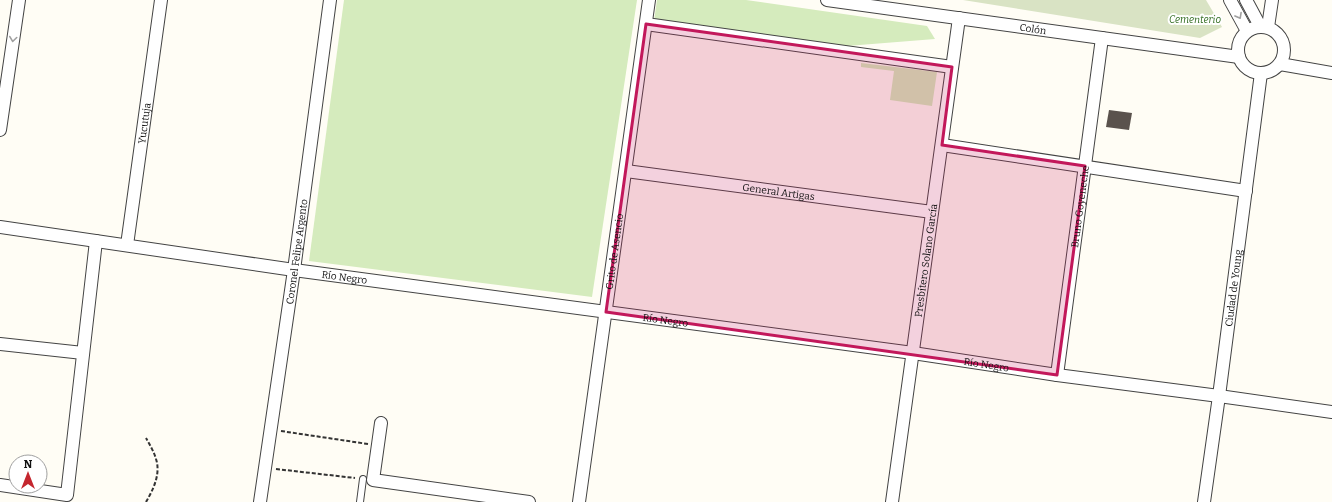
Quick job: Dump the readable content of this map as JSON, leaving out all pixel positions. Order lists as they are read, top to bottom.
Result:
{
  "streets": {
    "street": [
      "Colón",
      "Yucutuja",
      "General Artigas",
      "Bruno Goyeneche",
      "Coronel Felipe Argento",
      "Grito de Asencio",
      "Presbítero Solano García",
      "Río Negro",
      "Ciudad de Young"
    ]
  },
  "crossings": [
    ["Colón", "Bruno Goyeneche"],
    ["Colón", "Presbítero Solano García"],
    ["Colón", "Ciudad de Young"],
    ["Yucutuja", "Río Negro"],
    ["General Artigas", "Grito de Asencio"],
    ["General Artigas", "Presbítero Solano García"],
    ["Bruno Goyeneche", "Río Negro"],
    ["Coronel Felipe Argento", "Río Negro"],
    ["Grito de Asencio", "Río Negro"],
    ["Presbítero Solano García", "Río Negro"],
    ["Río Negro", "Ciudad de Young"]
  ],
  "parks": ["Cementerio"],
  "north": "top"
}
